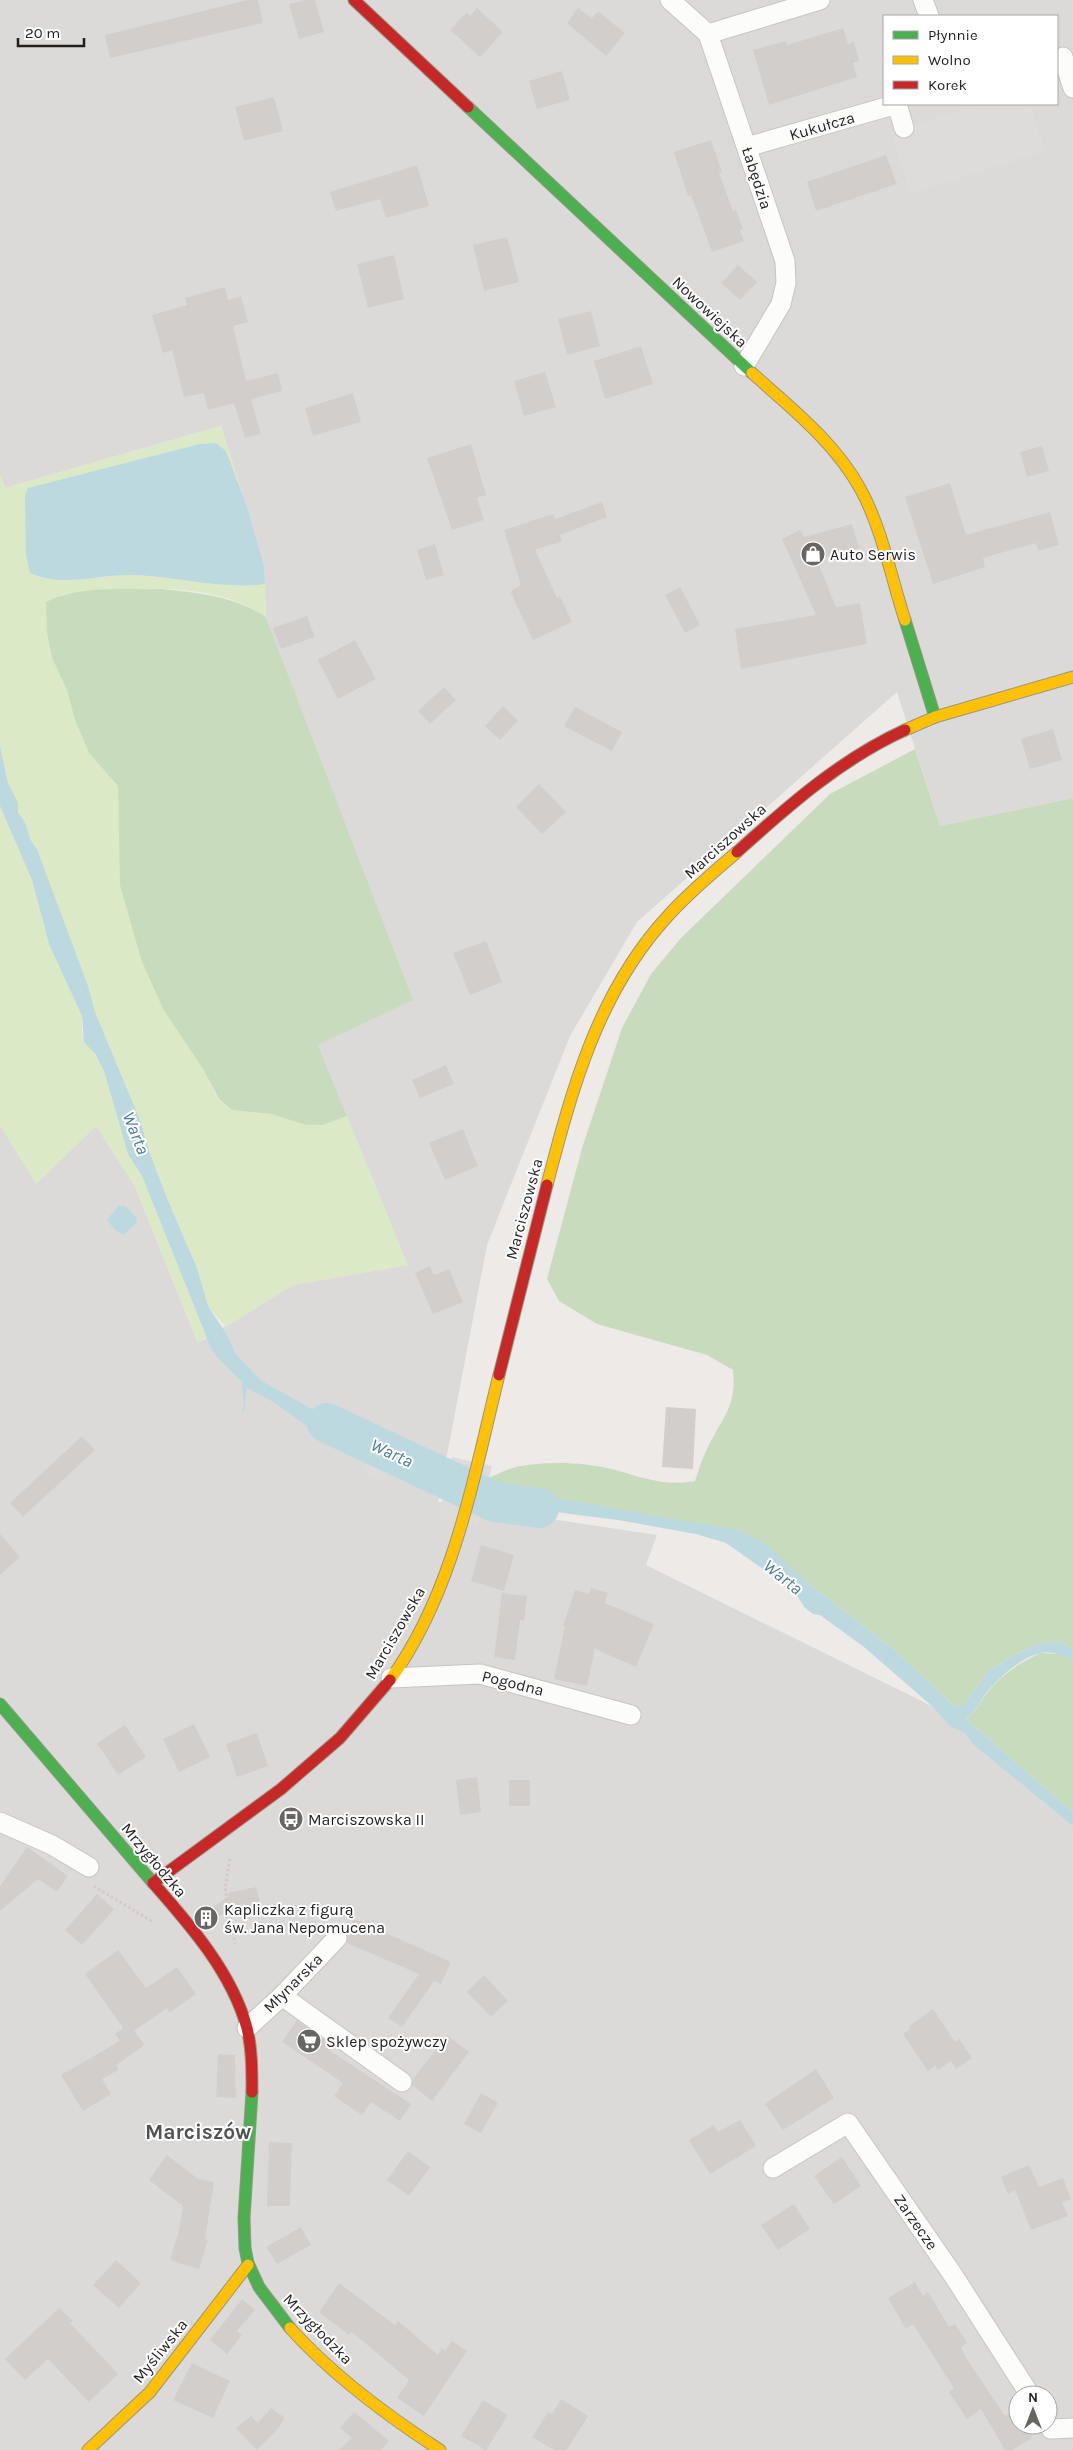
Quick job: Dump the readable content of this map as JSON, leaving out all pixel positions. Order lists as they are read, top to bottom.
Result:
{
  "streets": {
    "street": [
      "Kukułcza",
      "Łabędzia",
      "Nowowiejska",
      "Marciszowska",
      "Pogodna",
      "Mrzygłodzka",
      "Młynarska",
      "Zarzecze",
      "Myśliwska"
    ]
  },
  "crossings": [
    ["Kukułcza", "Łabędzia"],
    ["Łabędzia", "Nowowiejska"],
    ["Nowowiejska", "Marciszowska"],
    ["Marciszowska", "Pogodna"],
    ["Marciszowska", "Mrzygłodzka"],
    ["Mrzygłodzka", "Młynarska"],
    ["Mrzygłodzka", "Myśliwska"]
  ],
  "districts": ["Marciszów"],
  "water": ["Warta"],
  "places": {
    "shop": ["Auto Serwis"],
    "bus stop": ["Marciszowska II"],
    "building": ["Kapliczka z figurą św. Jana Nepomucena"],
    "supermarket": ["Sklep spożywczy"]
  },
  "legend": ["Płynnie", "Wolno", "Korek"],
  "scale_bar": "20 m",
  "north": "top"
}
